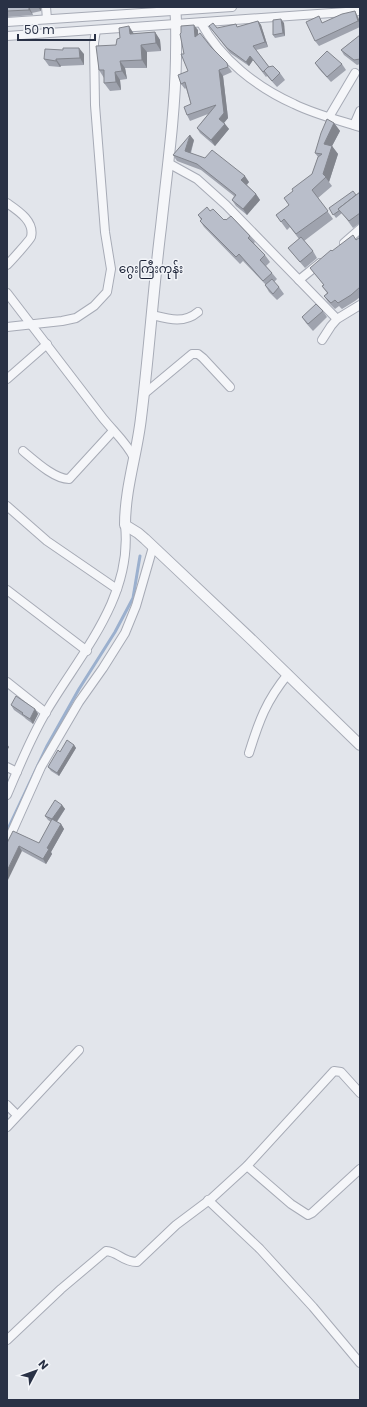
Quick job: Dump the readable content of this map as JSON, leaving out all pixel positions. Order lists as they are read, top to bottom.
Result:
{
  "districts": ["ဂွေးကြီးကုန်း"],
  "scale_bar": "50 m",
  "north": "top right"
}
